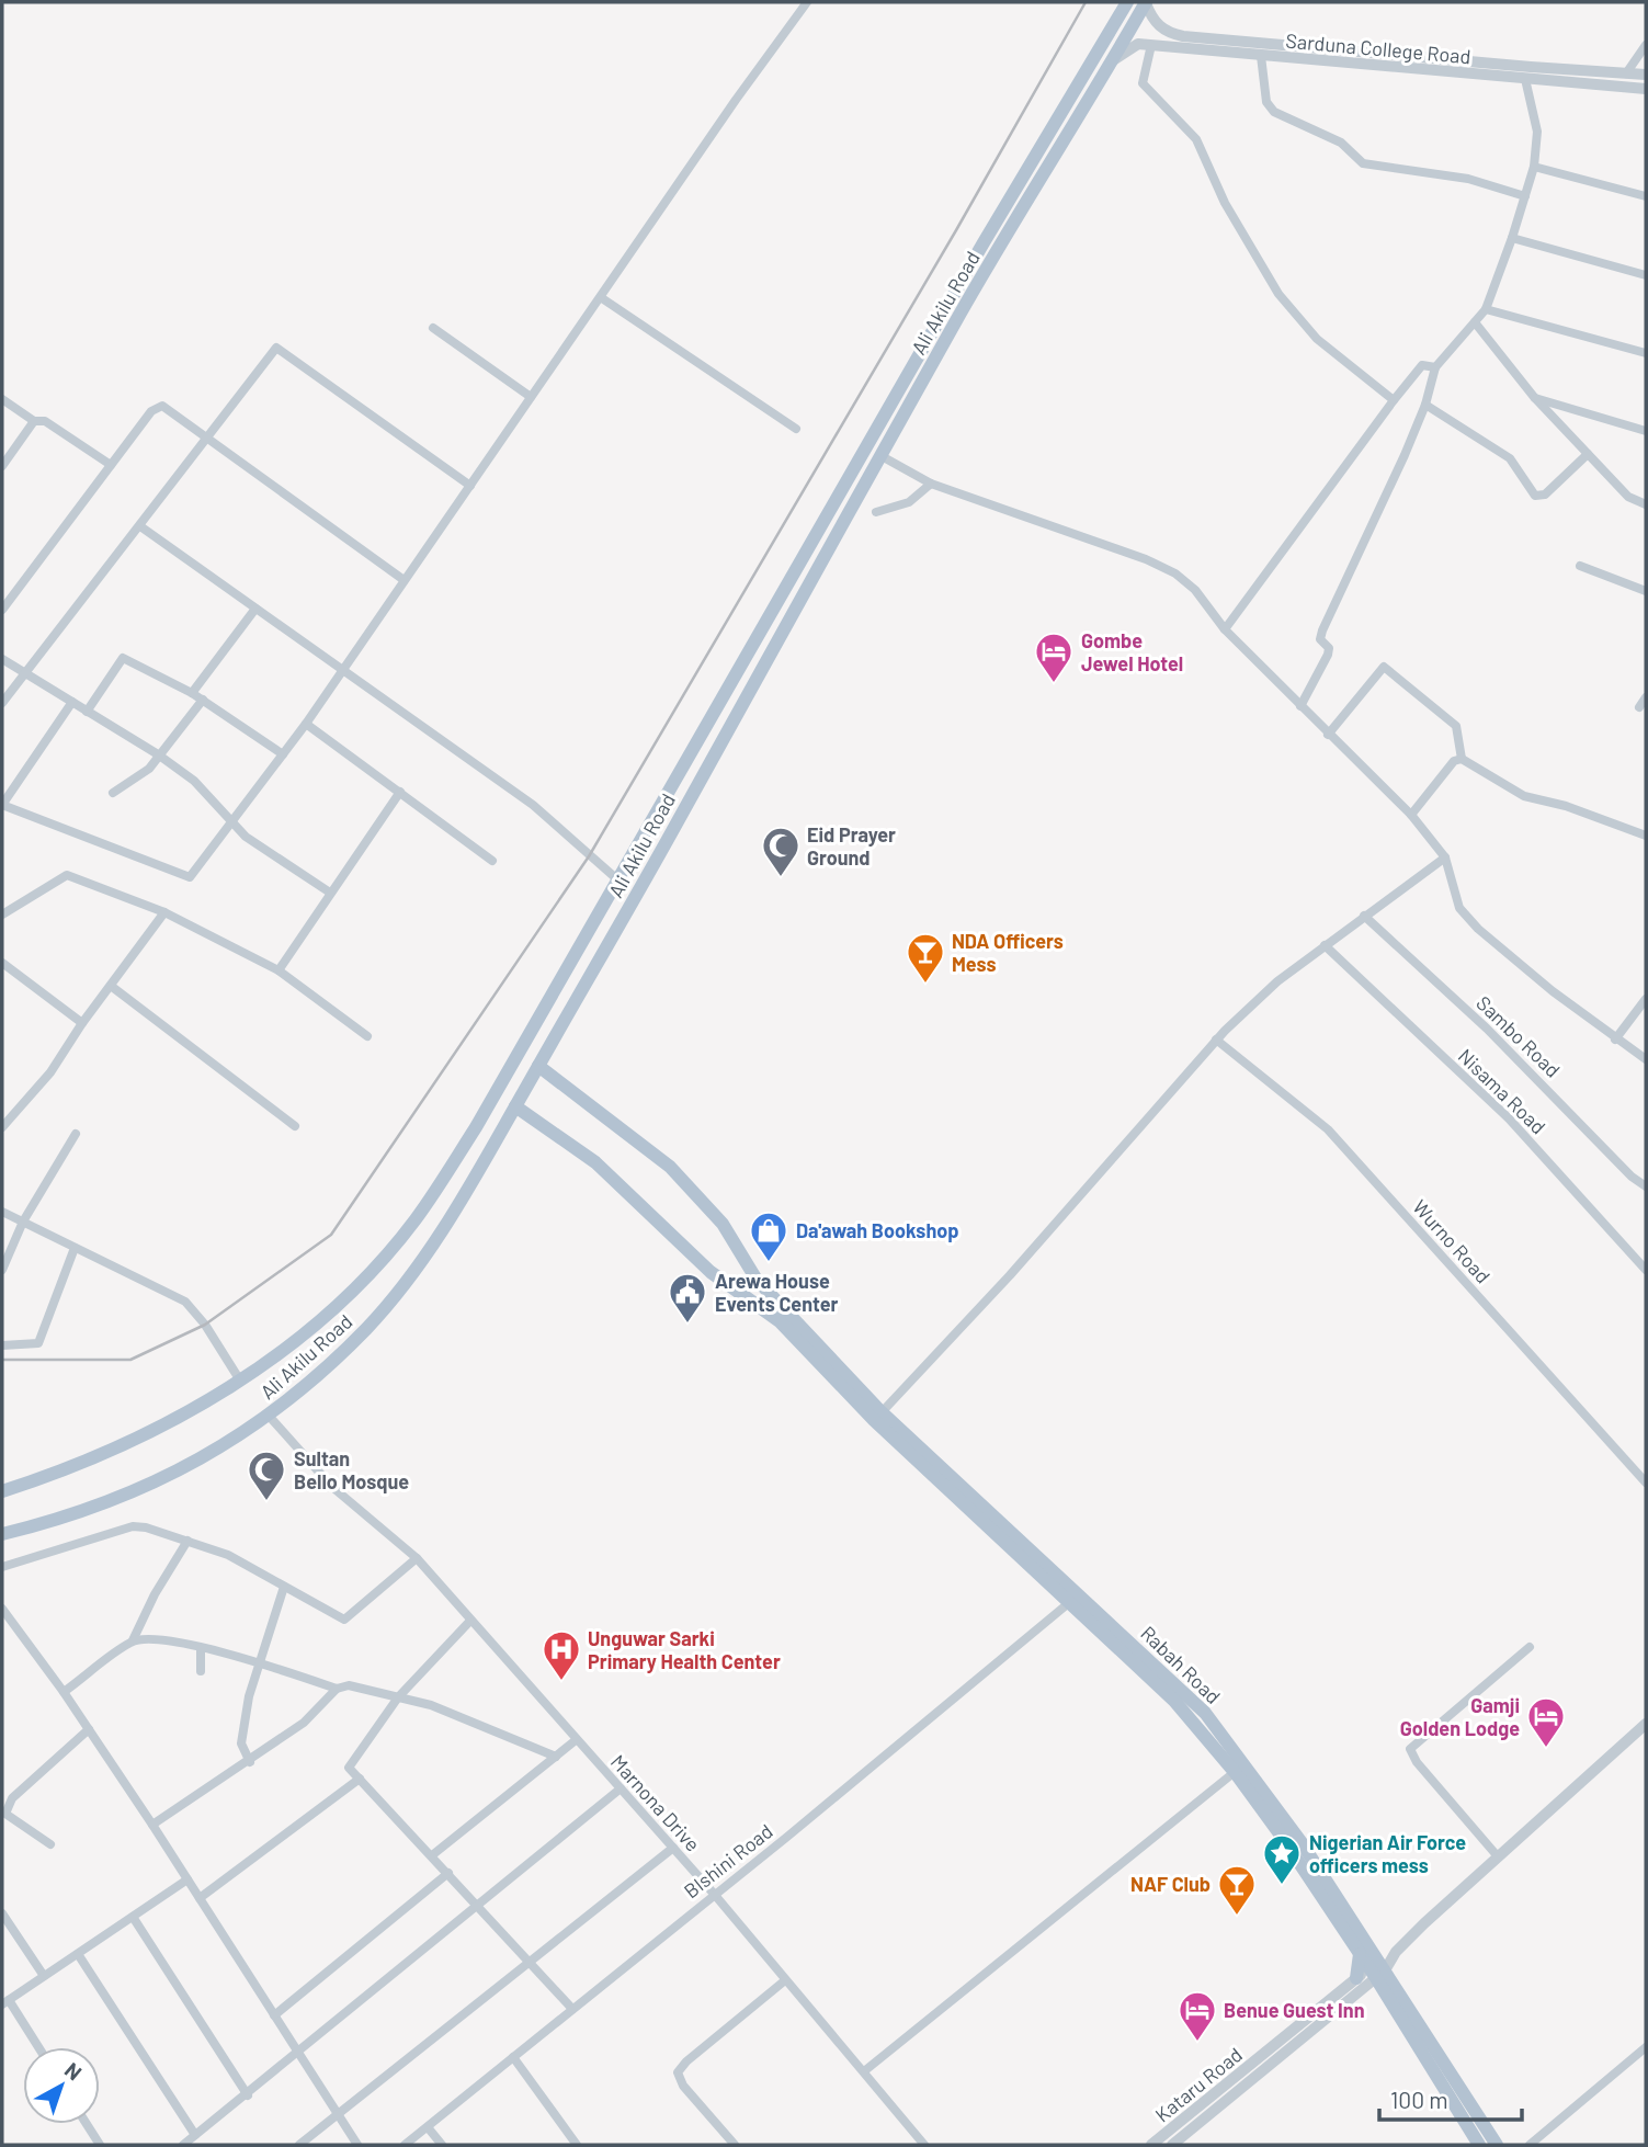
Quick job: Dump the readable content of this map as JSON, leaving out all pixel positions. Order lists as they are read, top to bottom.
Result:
{
  "streets": {
    "main road": ["Ali Akilu Road", "Rabah Road"],
    "street": [
      "Sarduna College Road",
      "Sambo Road",
      "Nisama Road",
      "Wurno Road",
      "Marnona Drive",
      "BIshini Road",
      "Kataru Road"
    ]
  },
  "crossings": [
    ["Sarduna College Road", "Ali Akilu Road"],
    ["Ali Akilu Road", "Rabah Road"],
    ["Ali Akilu Road", "Marnona Drive"],
    ["Rabah Road", "BIshini Road"],
    ["Rabah Road", "Kataru Road"],
    ["Marnona Drive", "BIshini Road"]
  ],
  "places": {
    "hotel": ["Gombe Jewel Hotel", "Gamji Golden Lodge", "Benue Guest Inn"],
    "mosque": ["Eid Prayer Ground", "Sultan Bello Mosque"],
    "bar": ["NDA Officers Mess", "NAF Club"],
    "shop": ["Da'awah Bookshop"],
    "public building": ["Arewa House Events Center"],
    "hospital": ["Unguwar Sarki Primary Health Center"],
    "place": ["Nigerian Air Force officers mess"]
  },
  "scale_bar": "100 m",
  "north": "top right"
}
